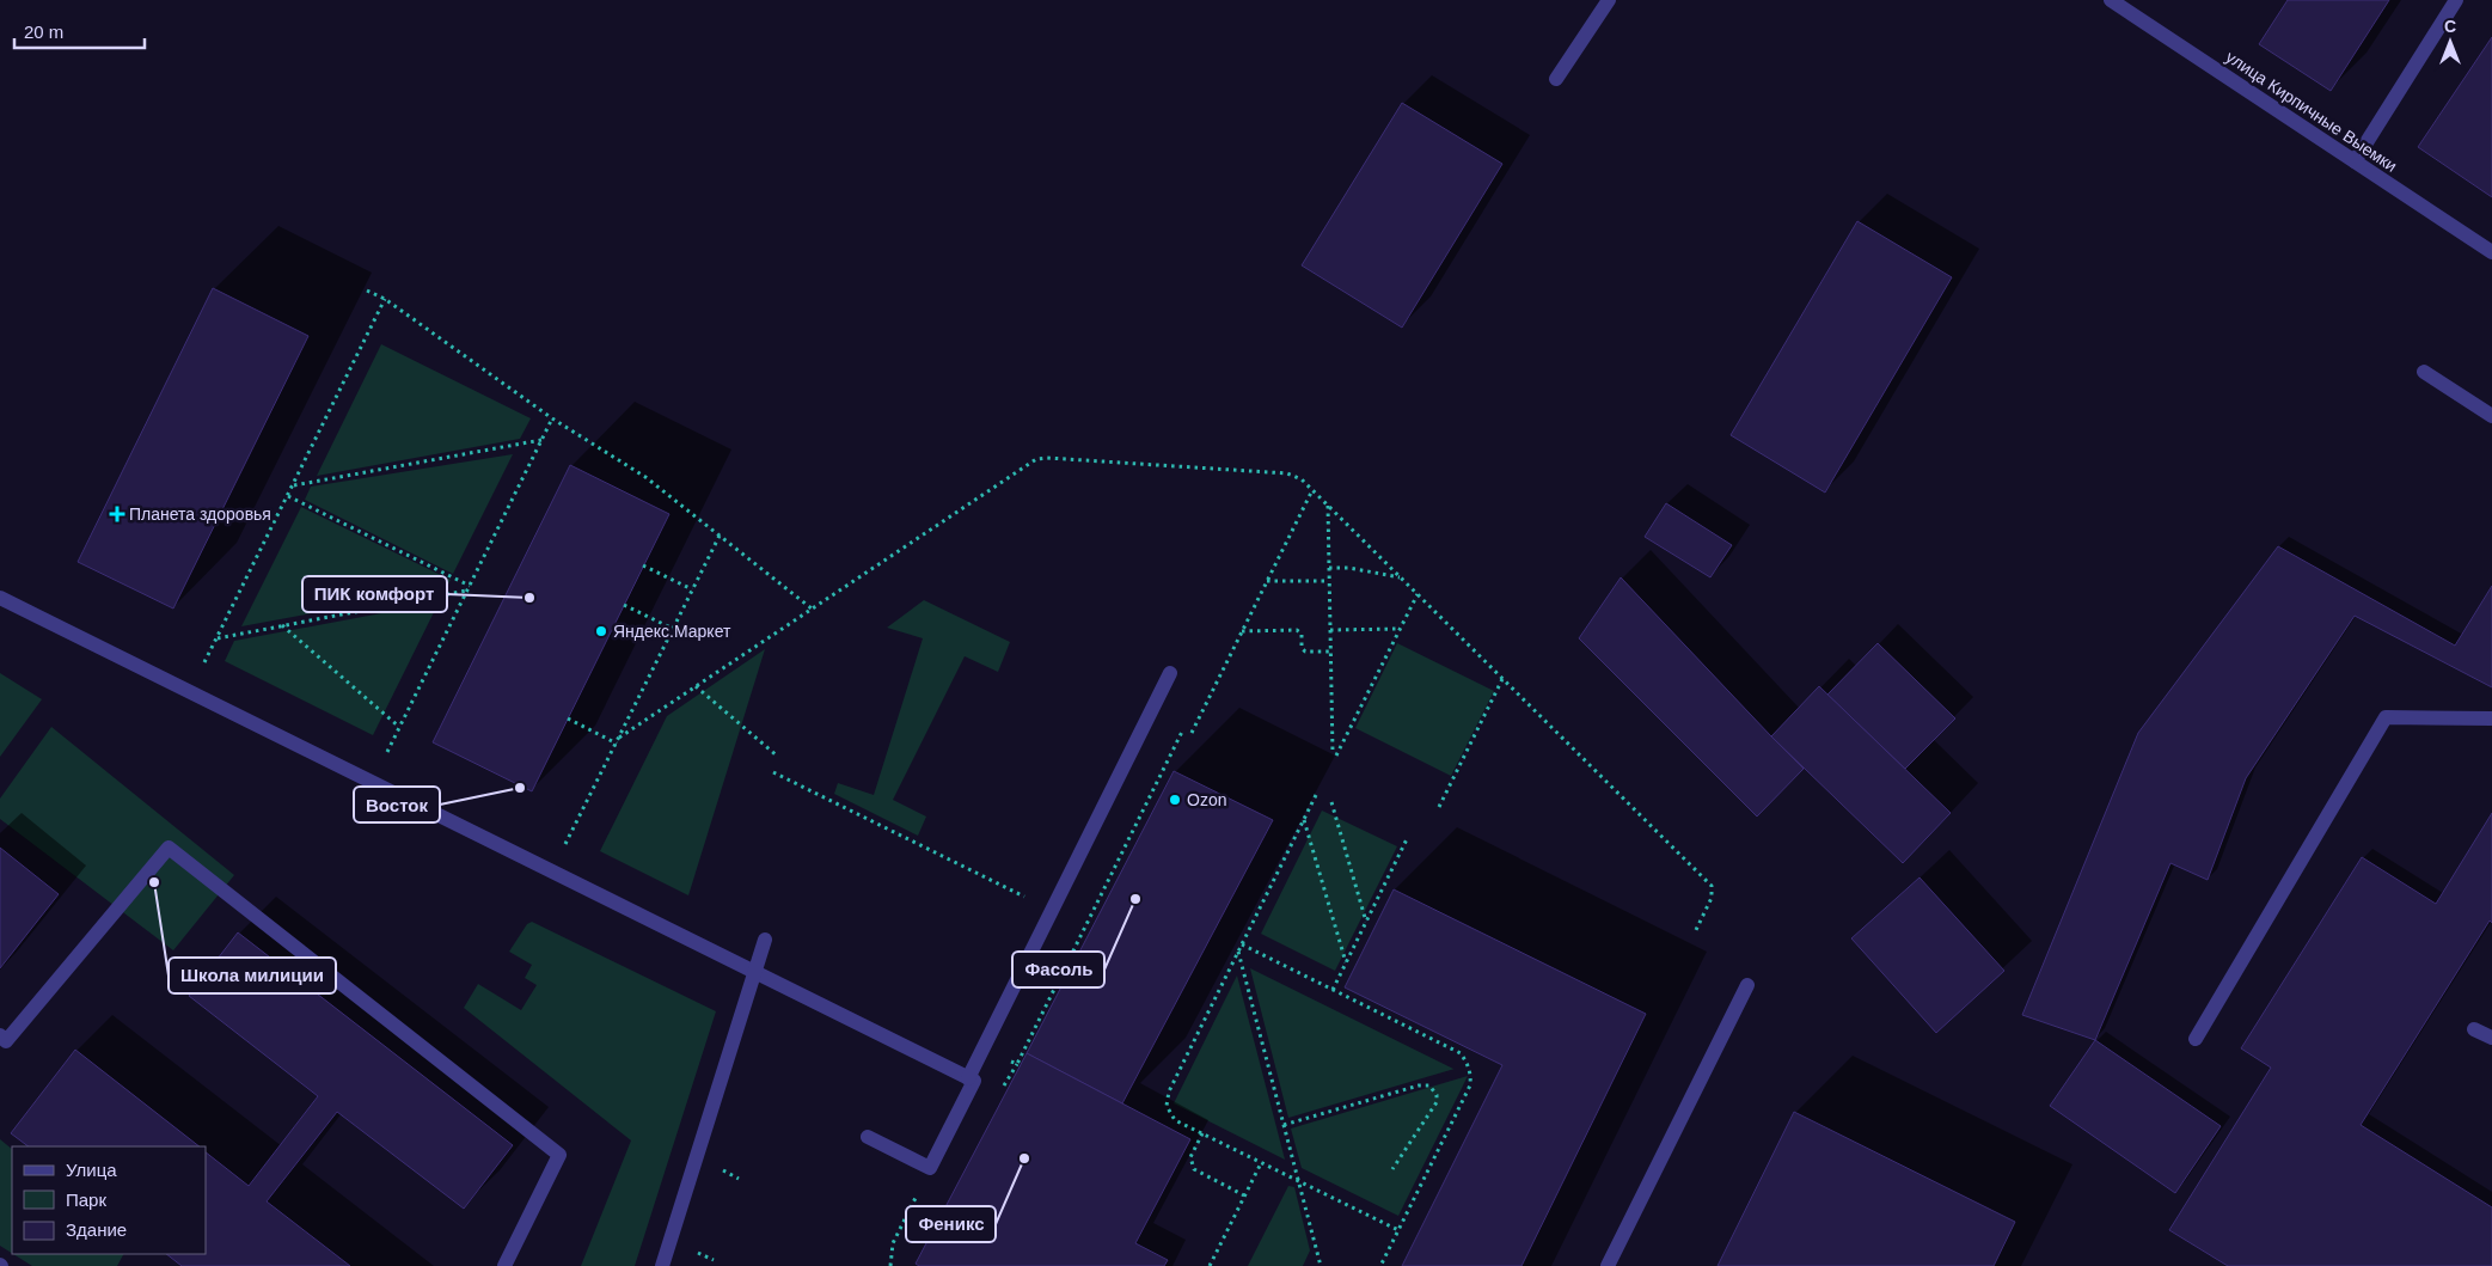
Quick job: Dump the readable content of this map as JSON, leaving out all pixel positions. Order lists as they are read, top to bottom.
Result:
{
  "streets": {
    "street": ["улица Кирпичные Выемки"]
  },
  "places": {
    "health": ["Планета здоровья"],
    "other": [
      "ПИК комфорт",
      "Яндекс.Маркет",
      "Восток",
      "Ozon",
      "Школа милиции",
      "Фасоль",
      "Феникс"
    ]
  },
  "legend": ["Улица", "Парк", "Здание"],
  "scale_bar": "20 m",
  "north": "top"
}
